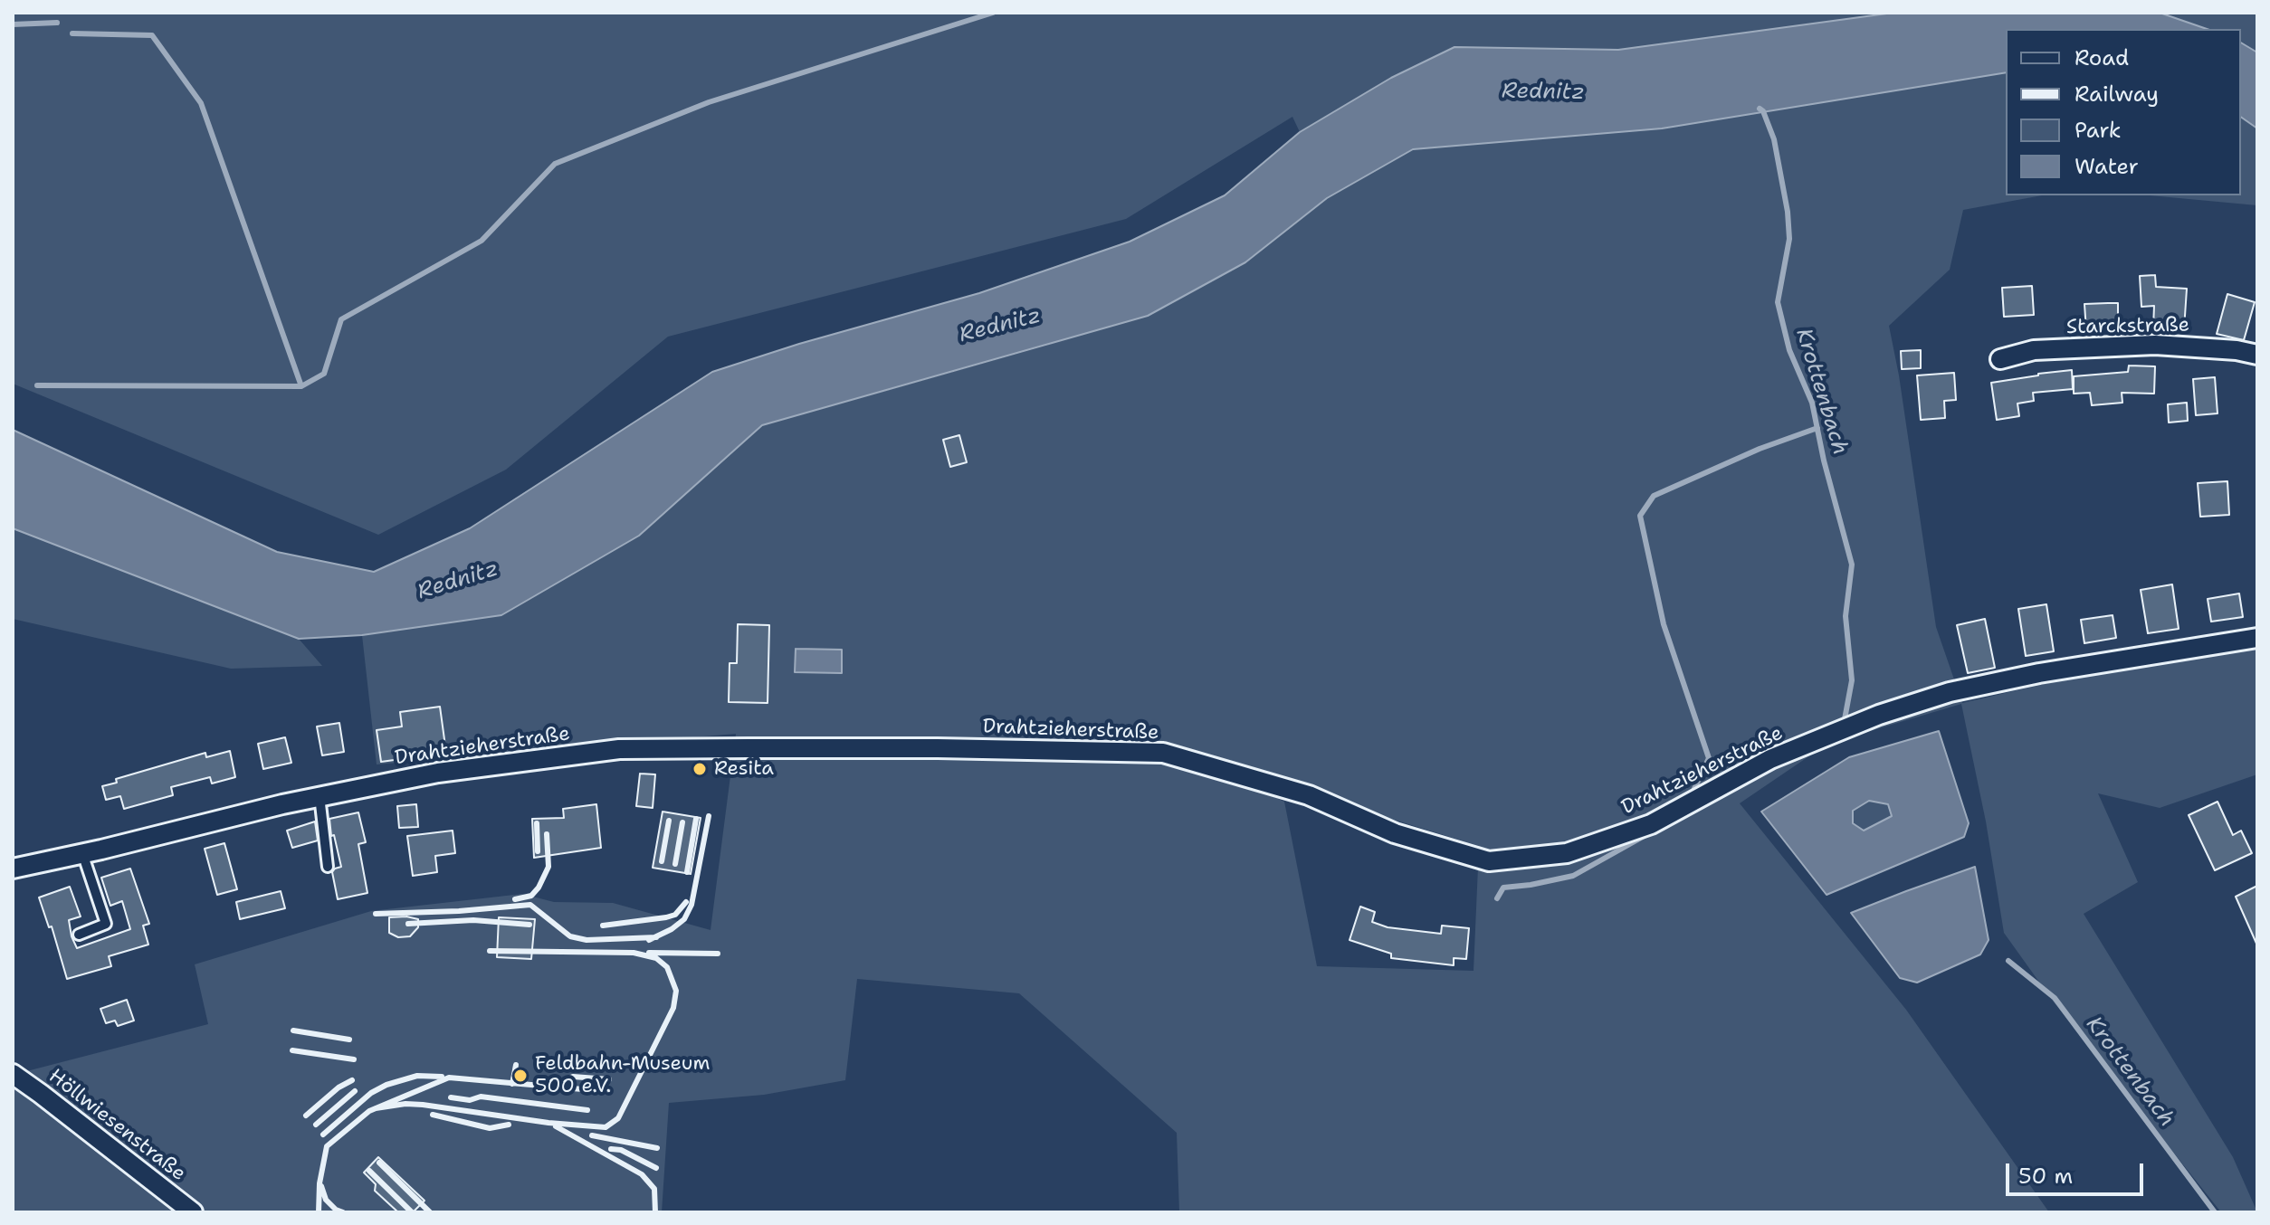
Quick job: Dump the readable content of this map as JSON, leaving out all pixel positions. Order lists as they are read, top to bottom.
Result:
{
  "streets": {
    "street": ["Starckstraße", "Drahtzieherstraße", "Höllwiesenstraße"]
  },
  "water": ["Rednitz", "Krottenbach"],
  "places": ["Resita", "Feldbahn-Museum 500 e.V."],
  "legend": [
    "Road",
    "Railway",
    "Park",
    "Water"
  ],
  "scale_bar": "50 m"
}
